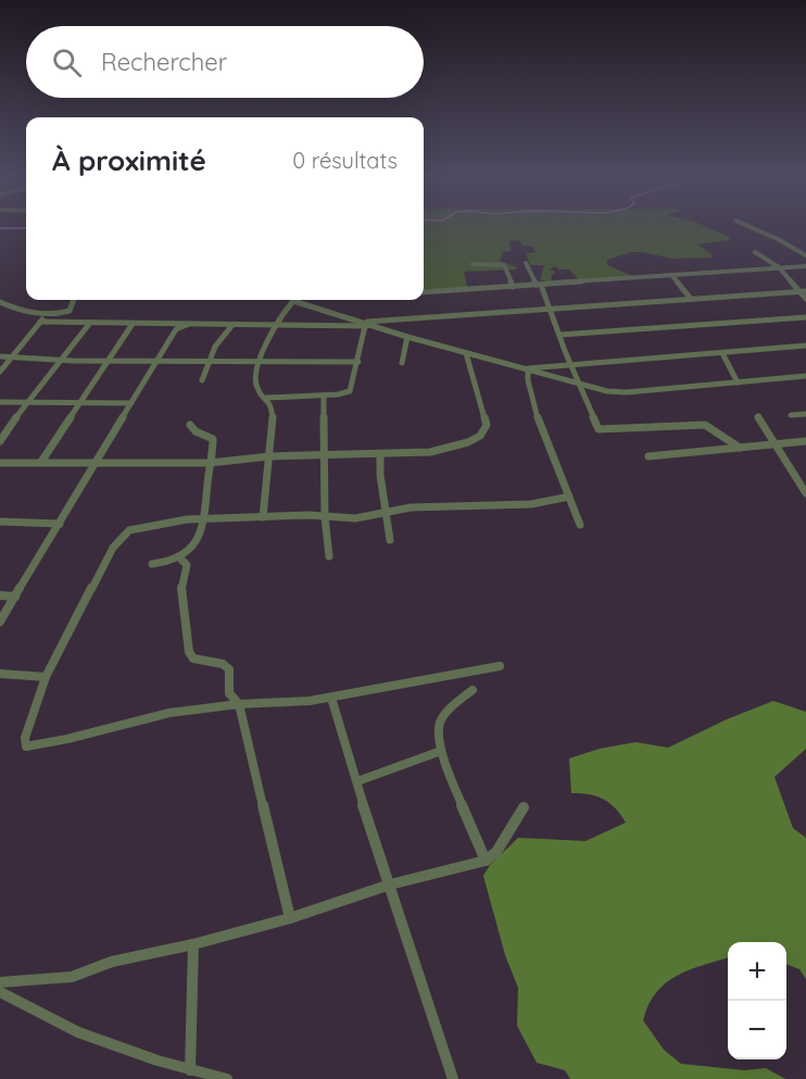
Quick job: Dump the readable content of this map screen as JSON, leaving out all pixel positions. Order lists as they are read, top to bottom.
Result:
{
  "page": {
    "search": "Rechercher",
    "heading": ["À proximité", "0 résultats"],
    "map_buttons": ["+", "−"]
  }
}
